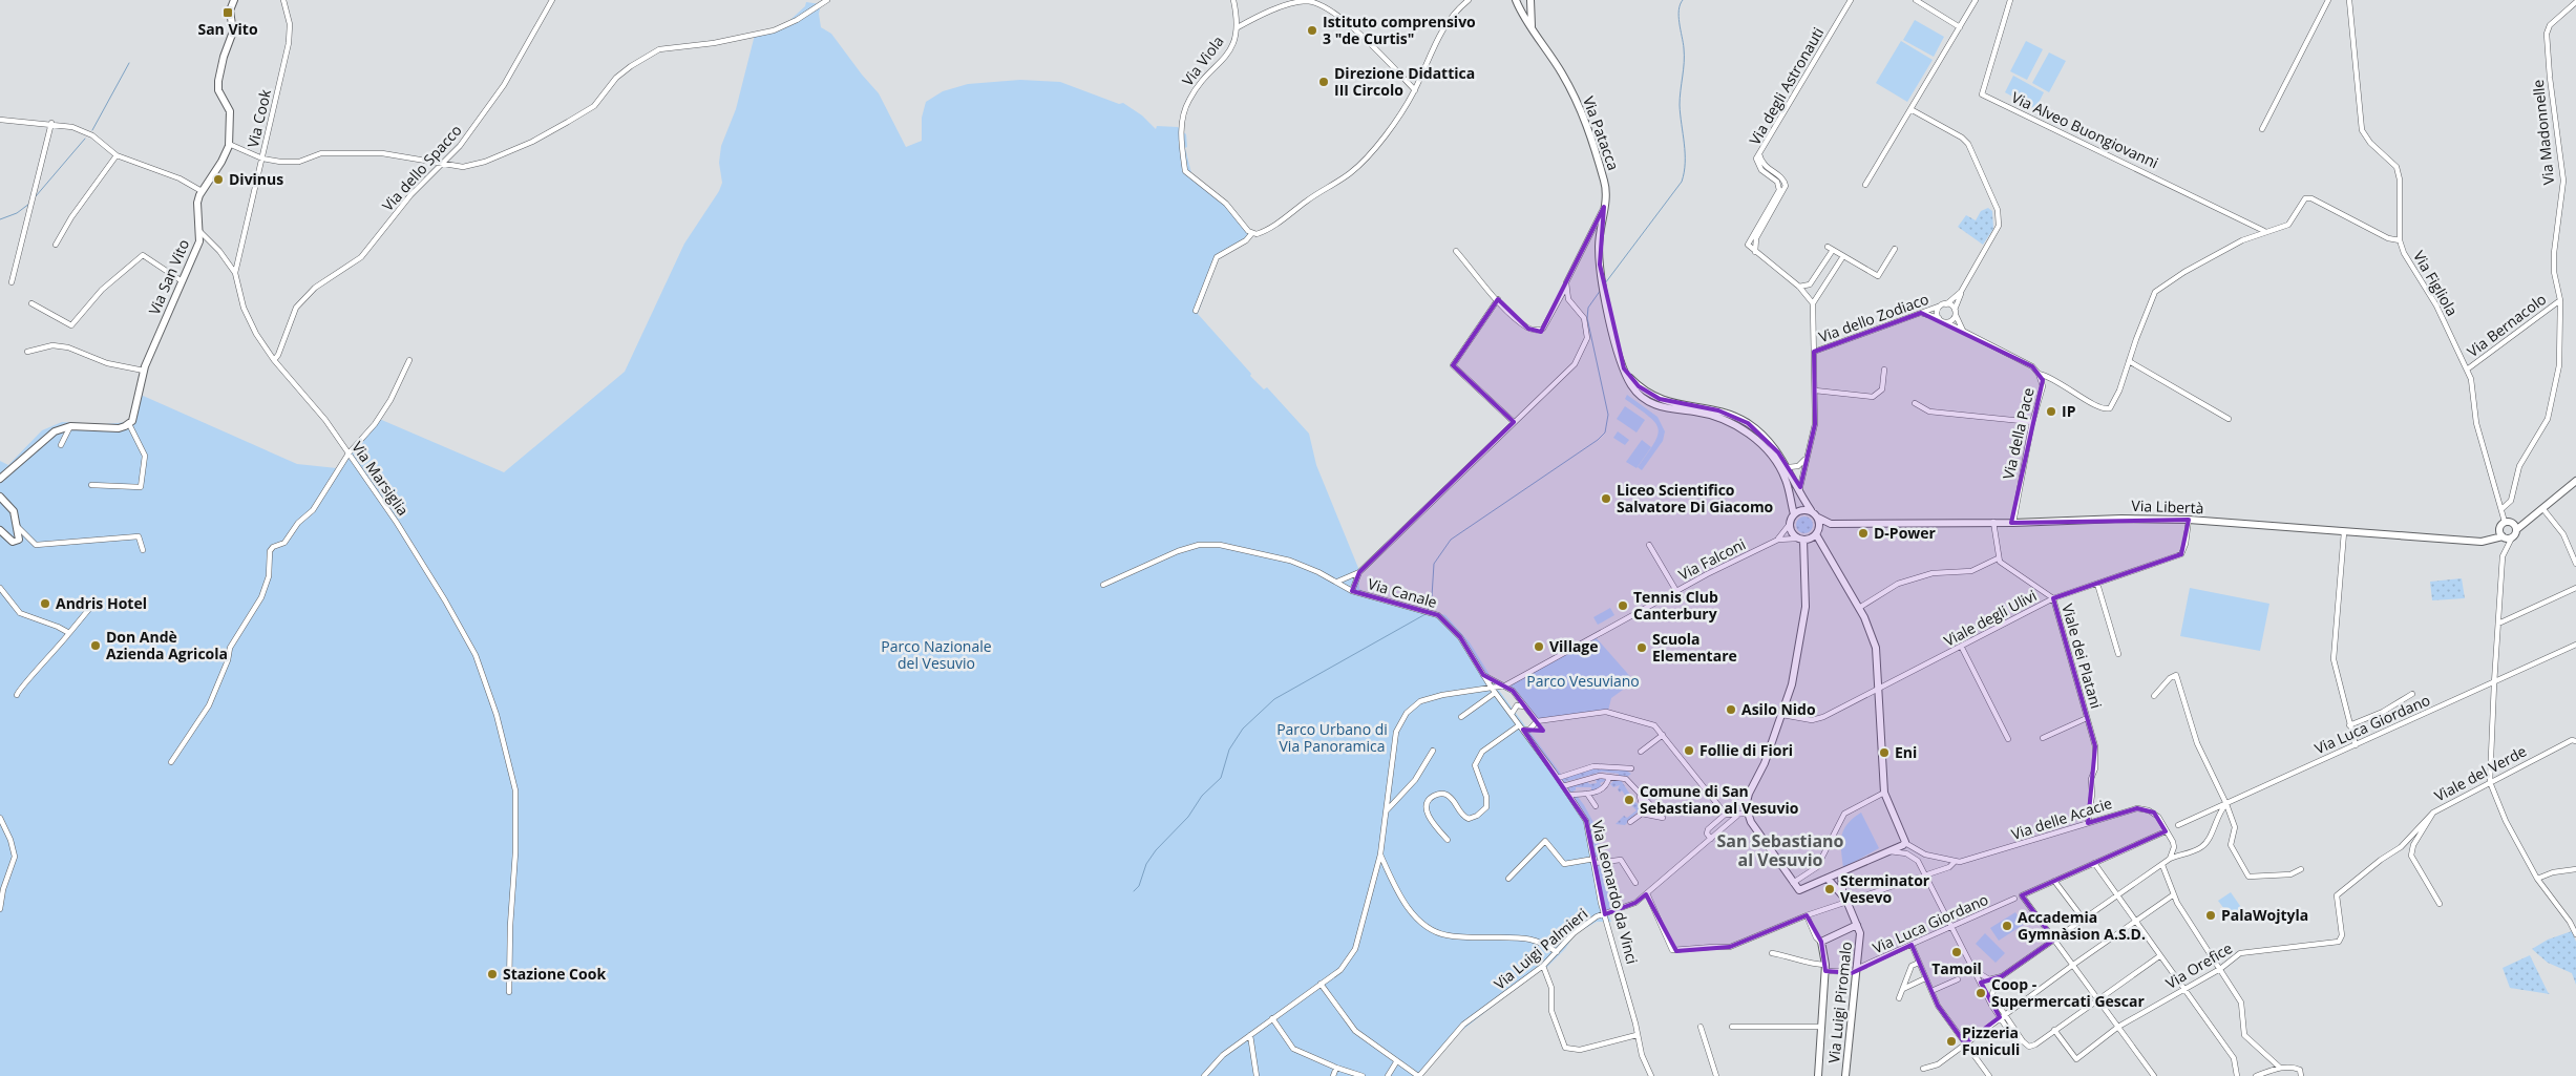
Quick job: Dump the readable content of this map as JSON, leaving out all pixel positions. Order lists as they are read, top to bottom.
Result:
{
  "streets": {
    "street": [
      "Via Viola",
      "Via degli Astronauti",
      "Via Cook",
      "Via Alveo Buongiovanni",
      "Via Madonnelle",
      "Via Patacca",
      "Via dello Spacco",
      "Via San Vito",
      "Via Figliola",
      "Via dello Zodiaco",
      "Via Bernacolo",
      "Via della Pace",
      "Via Marsiglia",
      "Via Libertà",
      "Via Falconi",
      "Via Canale",
      "Viale degli Ulivi",
      "Viale dei Platani",
      "Via Luca Giordano",
      "Viale del Verde",
      "Via delle Acacie",
      "Via Leonardo da Vinci",
      "Via Luigi Palmieri",
      "Via Orefice",
      "Via Luigi Piromalo"
    ]
  },
  "crossings": [
    ["Via Cook", "Via Marsiglia"],
    ["Via Madonnelle", "Via Figliola"],
    ["Via Madonnelle", "Via Bernacolo"],
    ["Via dello Spacco", "Via Marsiglia"],
    ["Via San Vito", "Via Marsiglia"],
    ["Via Figliola", "Via Bernacolo"],
    ["Via Figliola", "Via Libertà"],
    ["Via dello Zodiaco", "Via della Pace"],
    ["Via della Pace", "Via Libertà"],
    ["Via Libertà", "Via Falconi"],
    ["Via Libertà", "Viale degli Ulivi"],
    ["Via Falconi", "Via Canale"],
    ["Via Falconi", "Via Luigi Palmieri"],
    ["Via Canale", "Via Leonardo da Vinci"],
    ["Viale degli Ulivi", "Viale dei Platani"],
    ["Viale dei Platani", "Via delle Acacie"],
    ["Via Luca Giordano", "Via Luigi Piromalo"],
    ["Viale del Verde", "Via Orefice"],
    ["Via delle Acacie", "Via Luigi Palmieri"],
    ["Via delle Acacie", "Via Luigi Piromalo"],
    ["Via Leonardo da Vinci", "Via Luigi Palmieri"]
  ],
  "districts": ["San Sebastiano al Vesuvio"],
  "parks": ["Parco Nazionale del Vesuvio", "Parco Vesuviano", "Parco Urbano di Via Panoramica"],
  "places": {
    "transit": ["San Vito"],
    "other": [
      "Istituto comprensivo 3 \"de Curtis\"",
      "Direzione Didattica III Circolo",
      "Divinus",
      "IP",
      "Liceo Scientifico Salvatore Di Giacomo",
      "D-Power",
      "Andris Hotel",
      "Tennis Club Canterbury",
      "Don Andè Azienda Agricola",
      "Village",
      "Scuola Elementare",
      "Asilo Nido",
      "Follie di Fiori",
      "Eni",
      "Comune di San Sebastiano al Vesuvio",
      "Sterminator Vesevo",
      "PalaWojtyla",
      "Accademia Gymnàsion A.S.D.",
      "Tamoil",
      "Stazione Cook",
      "Coop - Supermercati Gescar",
      "Pizzeria Funiculi"
    ]
  }
}
